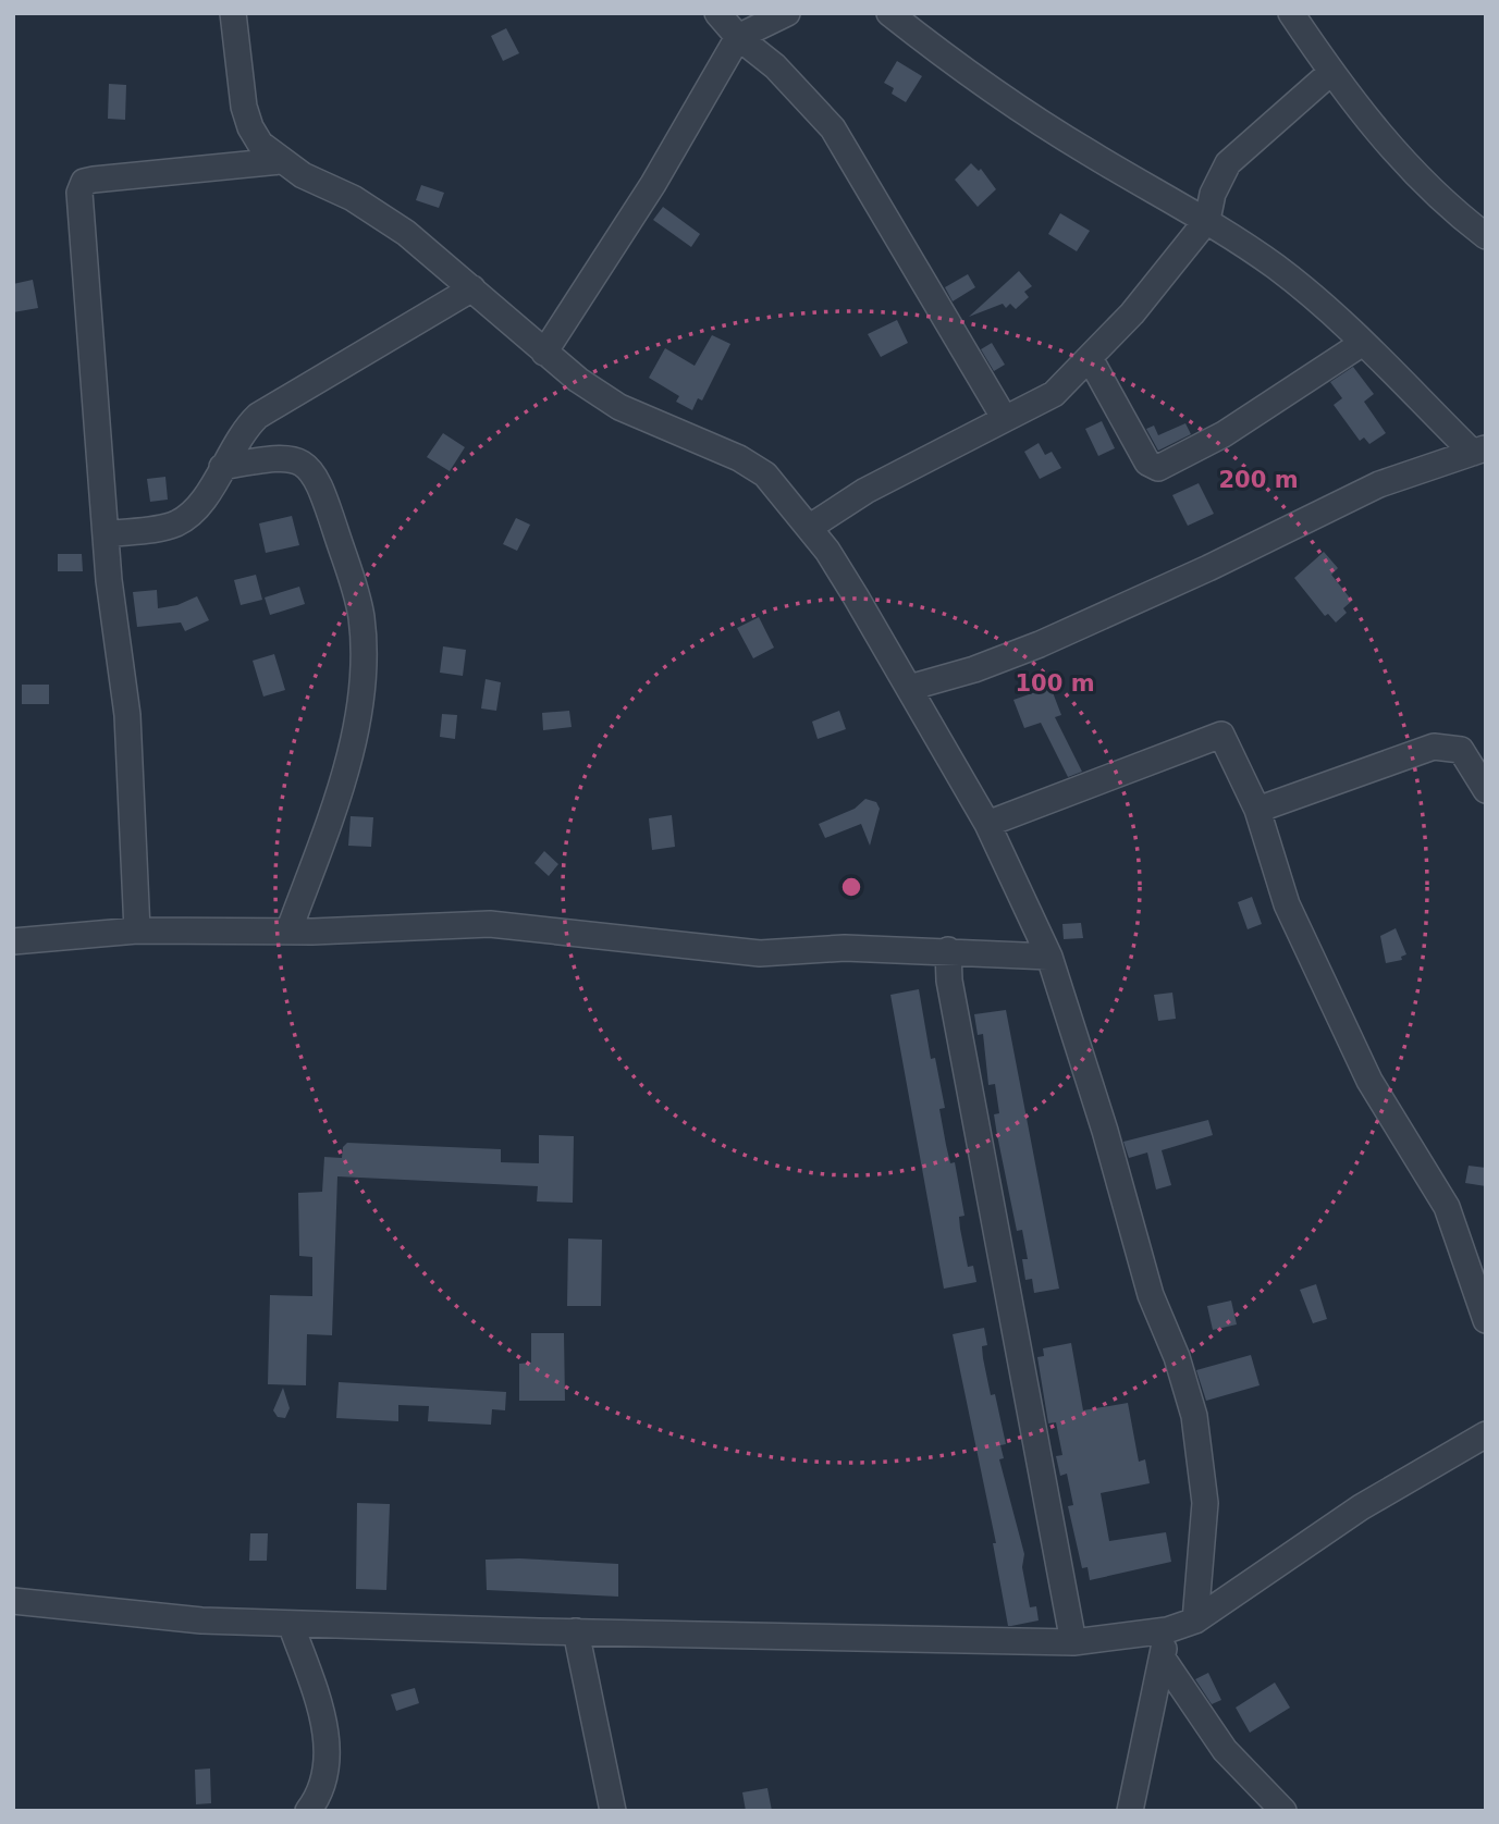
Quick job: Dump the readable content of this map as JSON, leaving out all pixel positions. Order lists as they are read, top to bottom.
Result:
{
  "rings": ["200 m", "100 m"]
}
